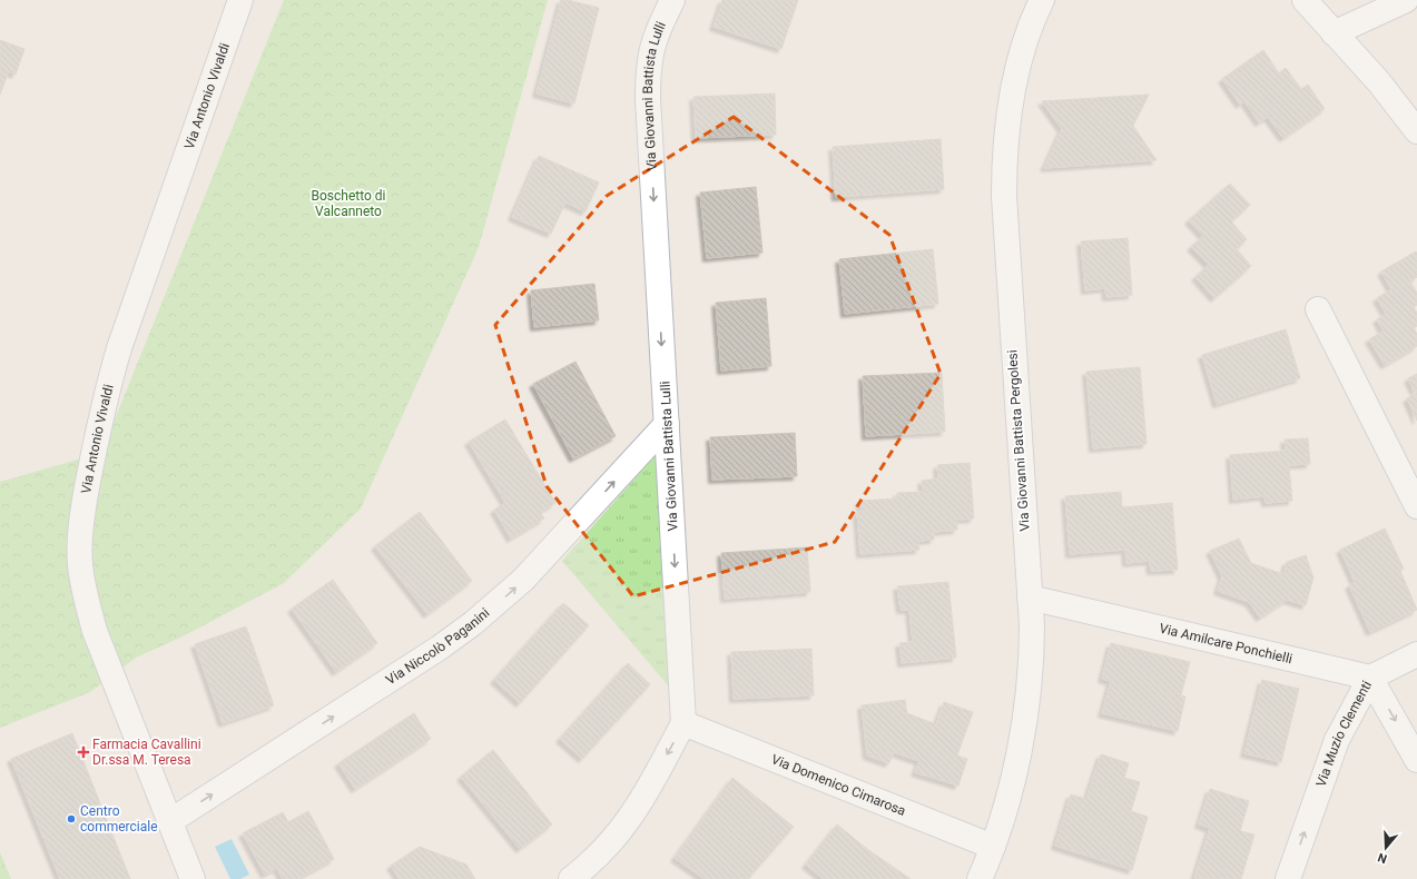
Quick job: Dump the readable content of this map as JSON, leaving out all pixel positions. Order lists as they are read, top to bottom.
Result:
{
  "streets": {
    "street": [
      "Via Antonio Vivaldi",
      "Via Giovanni Battista Lulli",
      "Via Giovanni Battista Pergolesi",
      "Via Amilcare Ponchielli",
      "Via Niccolò Paganini",
      "Via Muzio Clementi",
      "Via Domenico Cimarosa"
    ]
  },
  "crossings": [
    ["Via Antonio Vivaldi", "Via Niccolò Paganini"],
    ["Via Giovanni Battista Lulli", "Via Niccolò Paganini"],
    ["Via Giovanni Battista Lulli", "Via Domenico Cimarosa"],
    ["Via Giovanni Battista Pergolesi", "Via Amilcare Ponchielli"],
    ["Via Giovanni Battista Pergolesi", "Via Domenico Cimarosa"],
    ["Via Amilcare Ponchielli", "Via Muzio Clementi"]
  ],
  "one_way": ["Via Giovanni Battista Lulli", "Via Niccolò Paganini"],
  "parks": ["Boschetto di Valcanneto"],
  "places": {
    "health": ["Farmacia Cavallini Dr.ssa M. Teresa"],
    "other": ["Centro commerciale"]
  },
  "north": "bottom"
}
